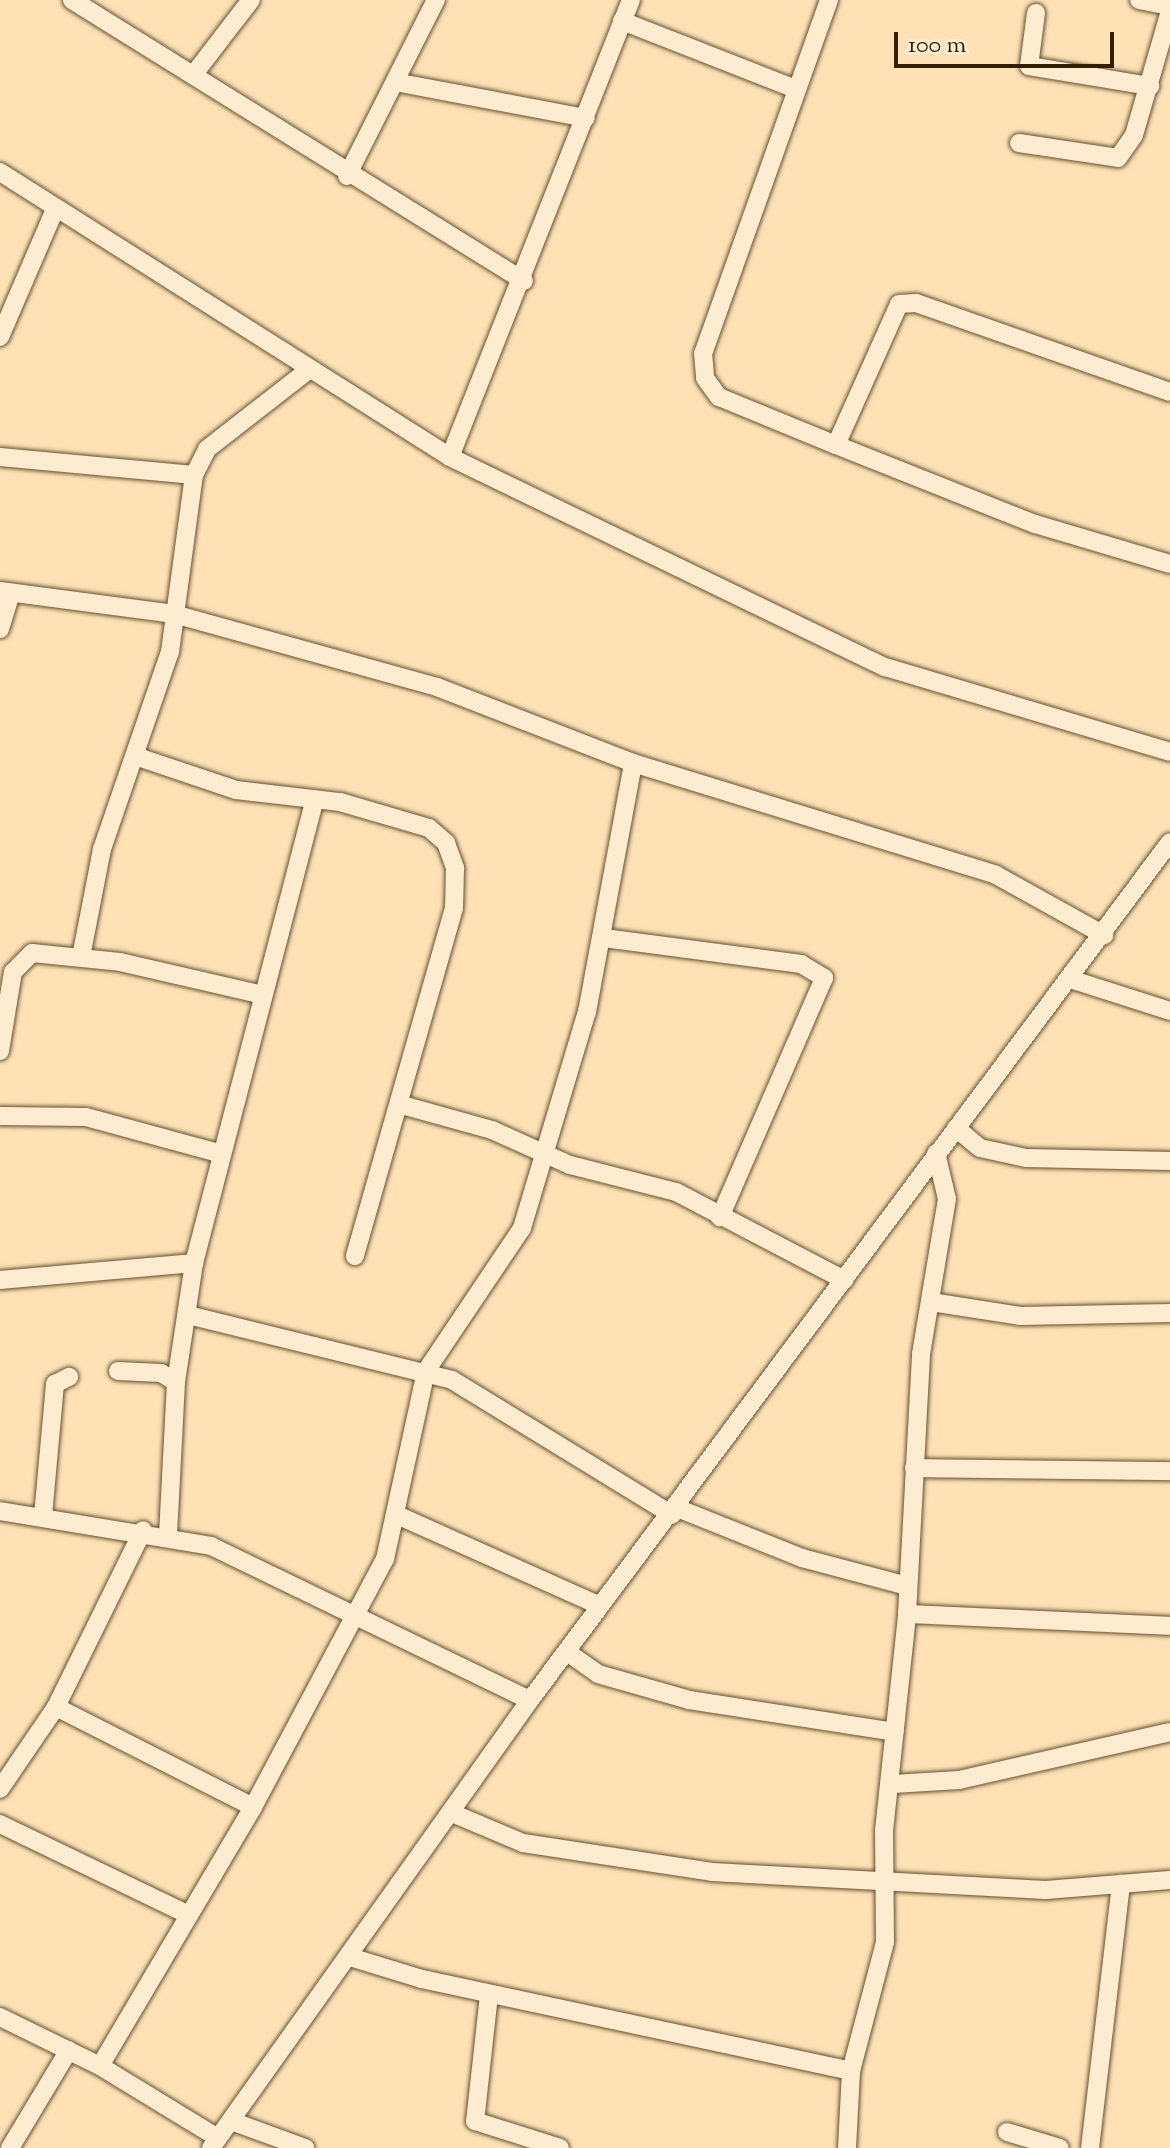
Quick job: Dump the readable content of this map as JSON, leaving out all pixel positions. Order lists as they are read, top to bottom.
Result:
{
  "scale_bar": "100 m"
}
